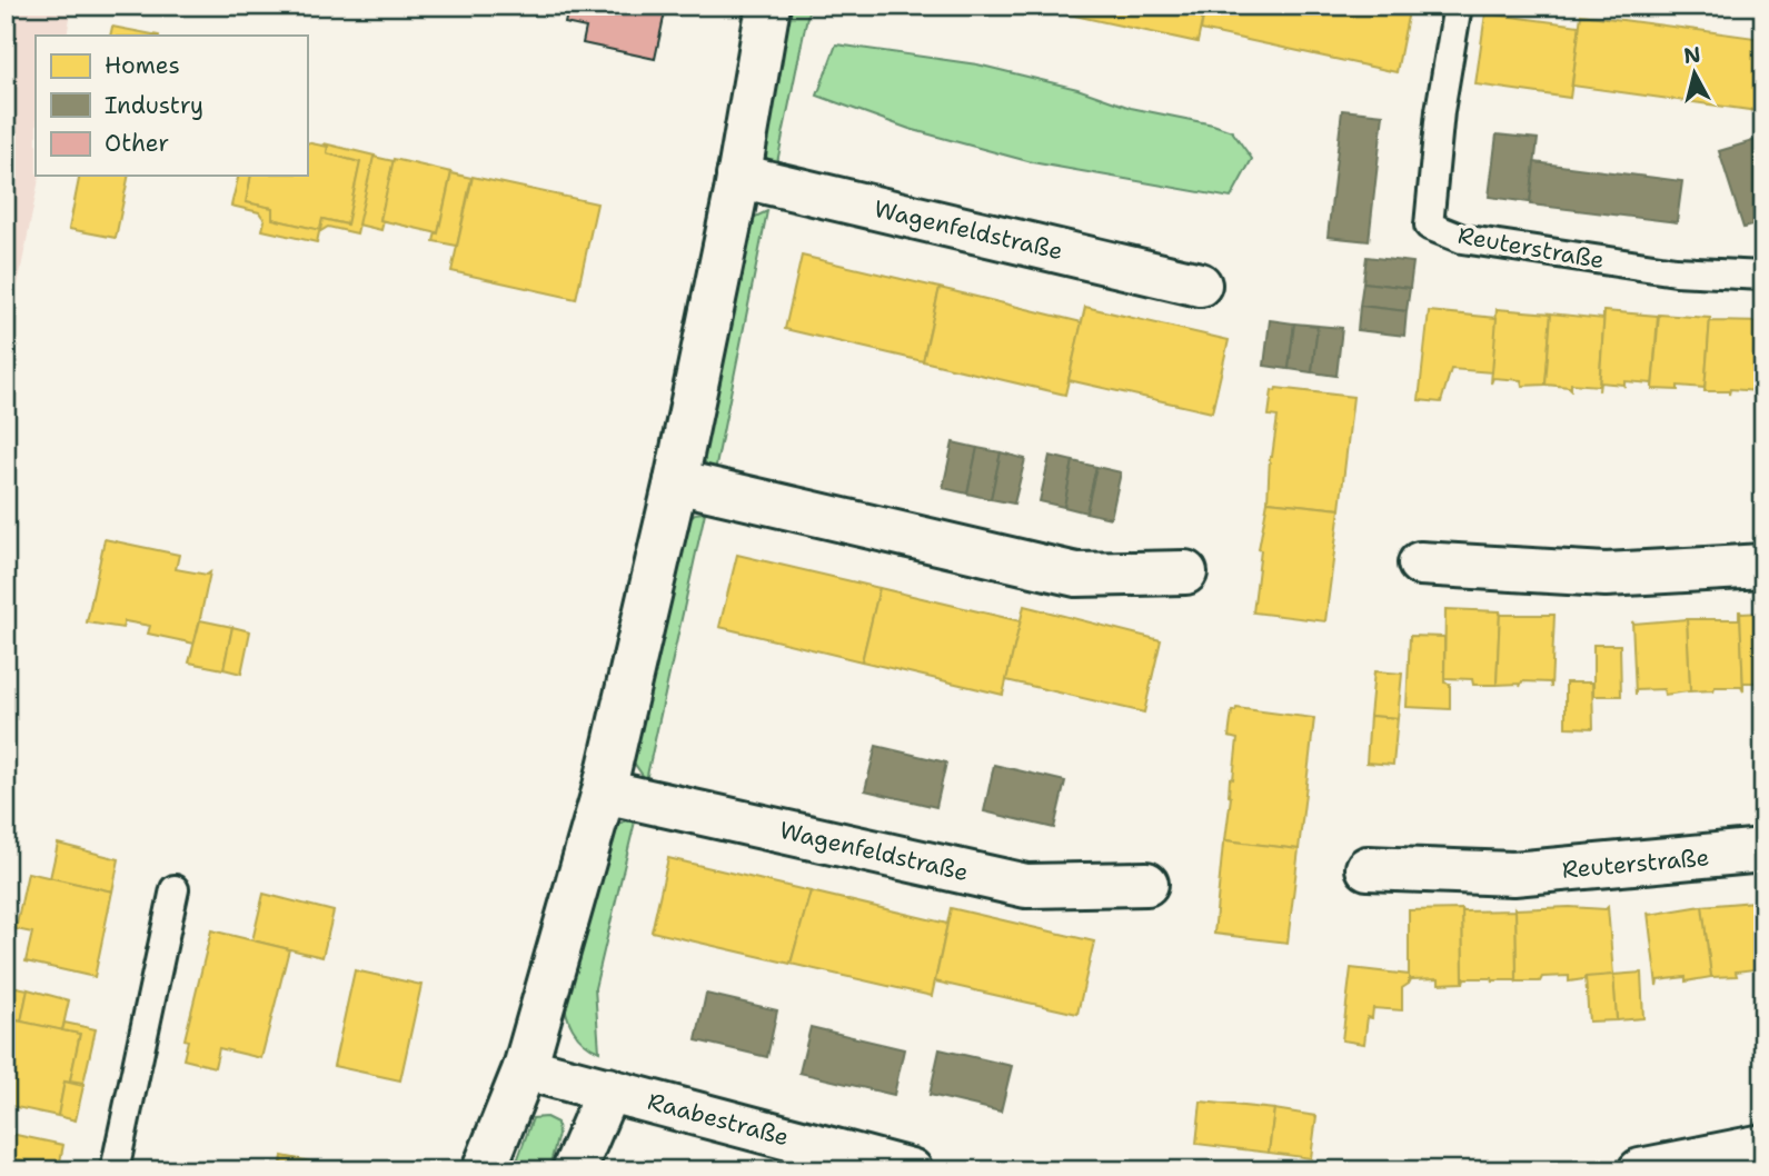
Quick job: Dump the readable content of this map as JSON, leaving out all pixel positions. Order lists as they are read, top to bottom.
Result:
{
  "streets": {
    "street": ["Wagenfeldstraße", "Reuterstraße", "Raabestraße"]
  },
  "legend": ["Homes", "Industry", "Other"],
  "north": "top"
}
